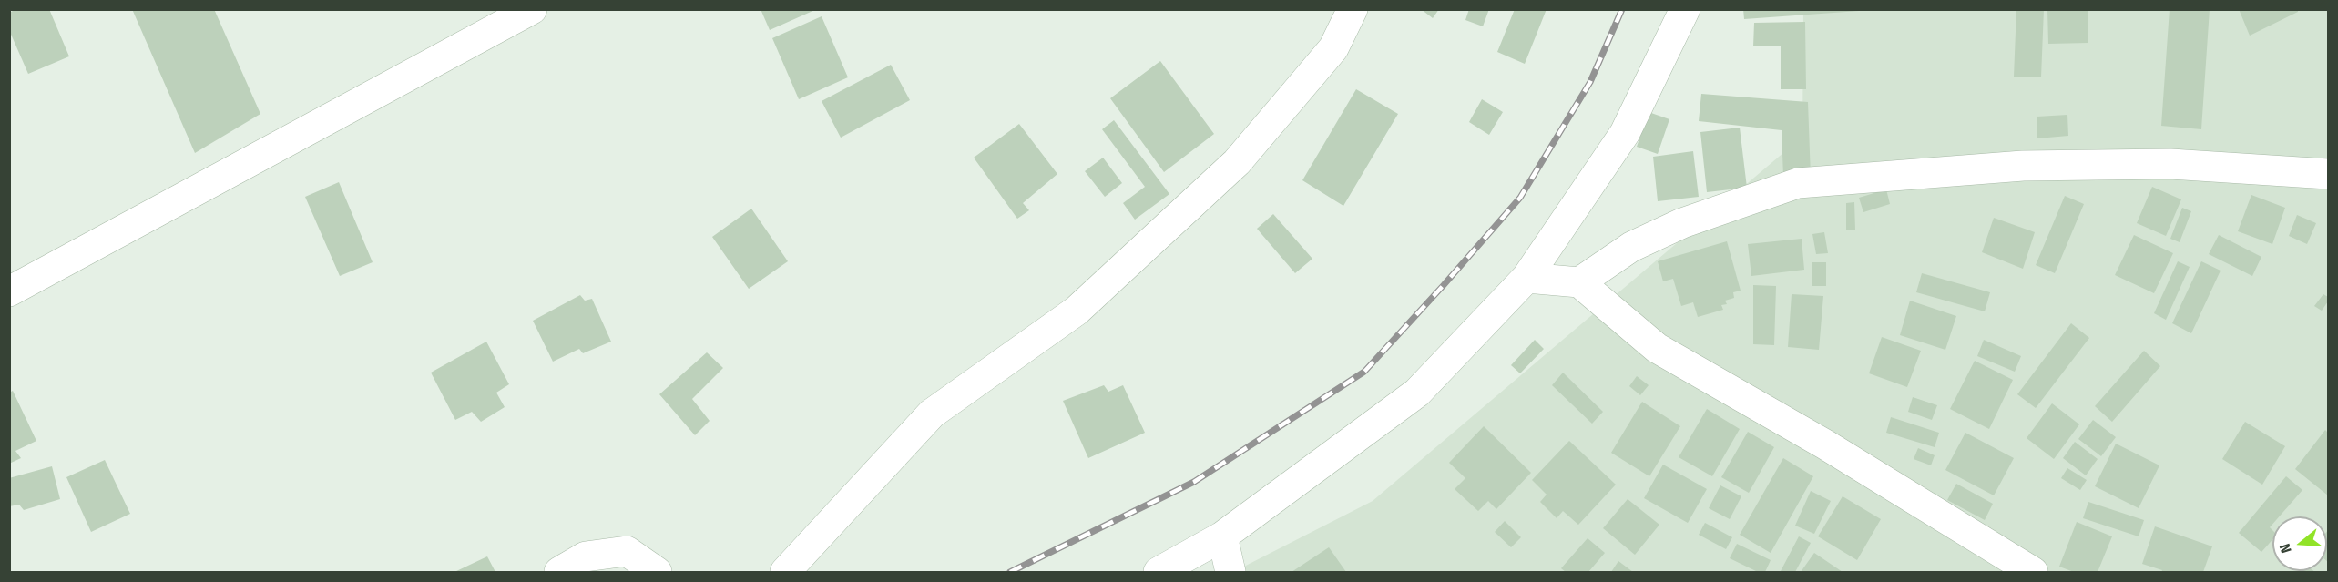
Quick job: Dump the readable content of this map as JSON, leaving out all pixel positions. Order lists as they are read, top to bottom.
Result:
{
  "north": "left"
}
